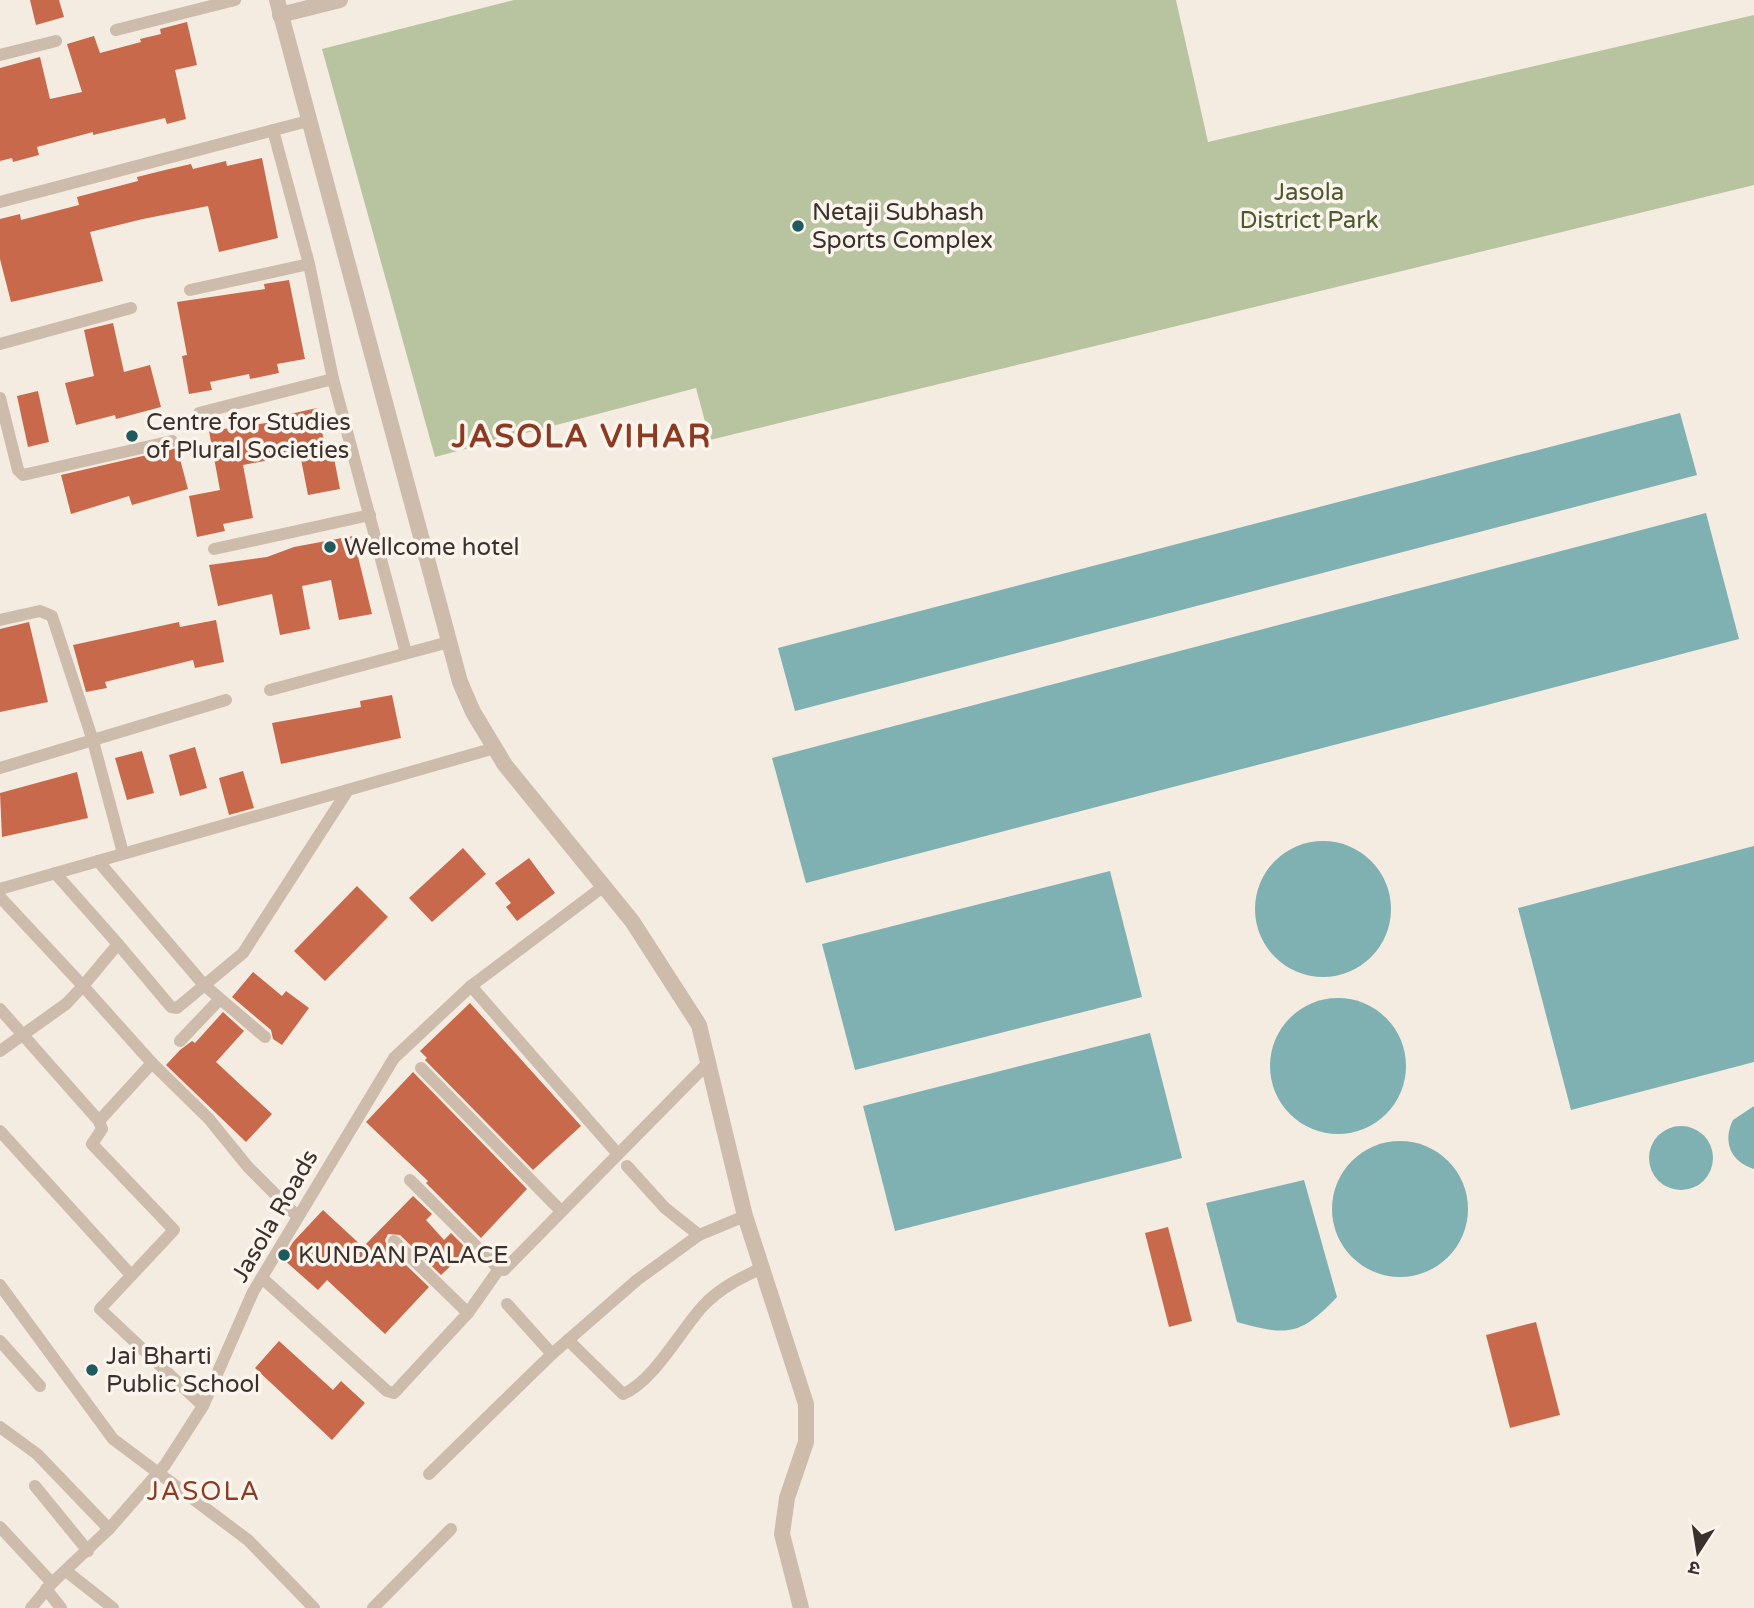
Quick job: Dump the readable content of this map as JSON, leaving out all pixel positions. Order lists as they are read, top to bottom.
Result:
{
  "streets": {
    "street": ["Jasola Roads"]
  },
  "districts": ["JASOLA VIHAR", "JASOLA"],
  "parks": ["Jasola District Park"],
  "places": [
    "Netaji Subhash Sports Complex",
    "Centre for Studies of Plural Societies",
    "Wellcome hotel",
    "KUNDAN PALACE",
    "Jai Bharti Public School"
  ],
  "north": "bottom"
}
